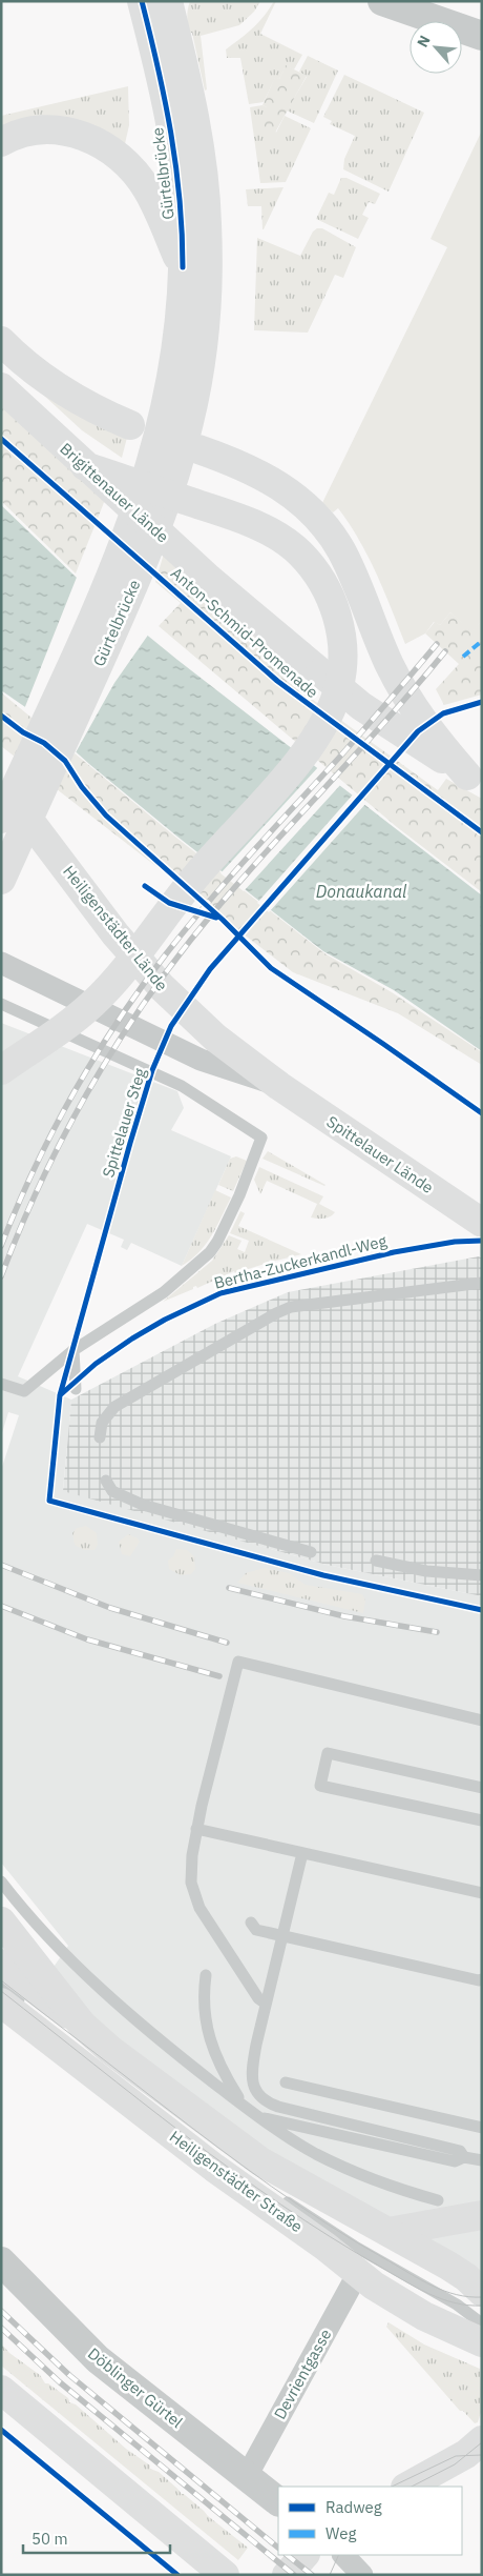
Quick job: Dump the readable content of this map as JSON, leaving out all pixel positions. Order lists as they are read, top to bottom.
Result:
{
  "streets": {
    "main road": [
      "Gürtelbrücke",
      "Brigittenauer Lände",
      "Heiligenstädter Lände",
      "Spittelauer Lände",
      "Heiligenstädter Straße"
    ],
    "street": ["Devrientgasse", "Döblinger Gürtel"],
    "cycle path": ["Anton-Schmid-Promenade", "Spittelauer Steg", "Bertha-Zuckerkandl-Weg"]
  },
  "crossings": [
    ["Heiligenstädter Lände", "Spittelauer Lände"],
    ["Heiligenstädter Straße", "Devrientgasse"],
    ["Devrientgasse", "Döblinger Gürtel"]
  ],
  "water": ["Donaukanal"],
  "legend": ["Radweg", "Weg"],
  "scale_bar": "50 m",
  "north": "top left"
}
